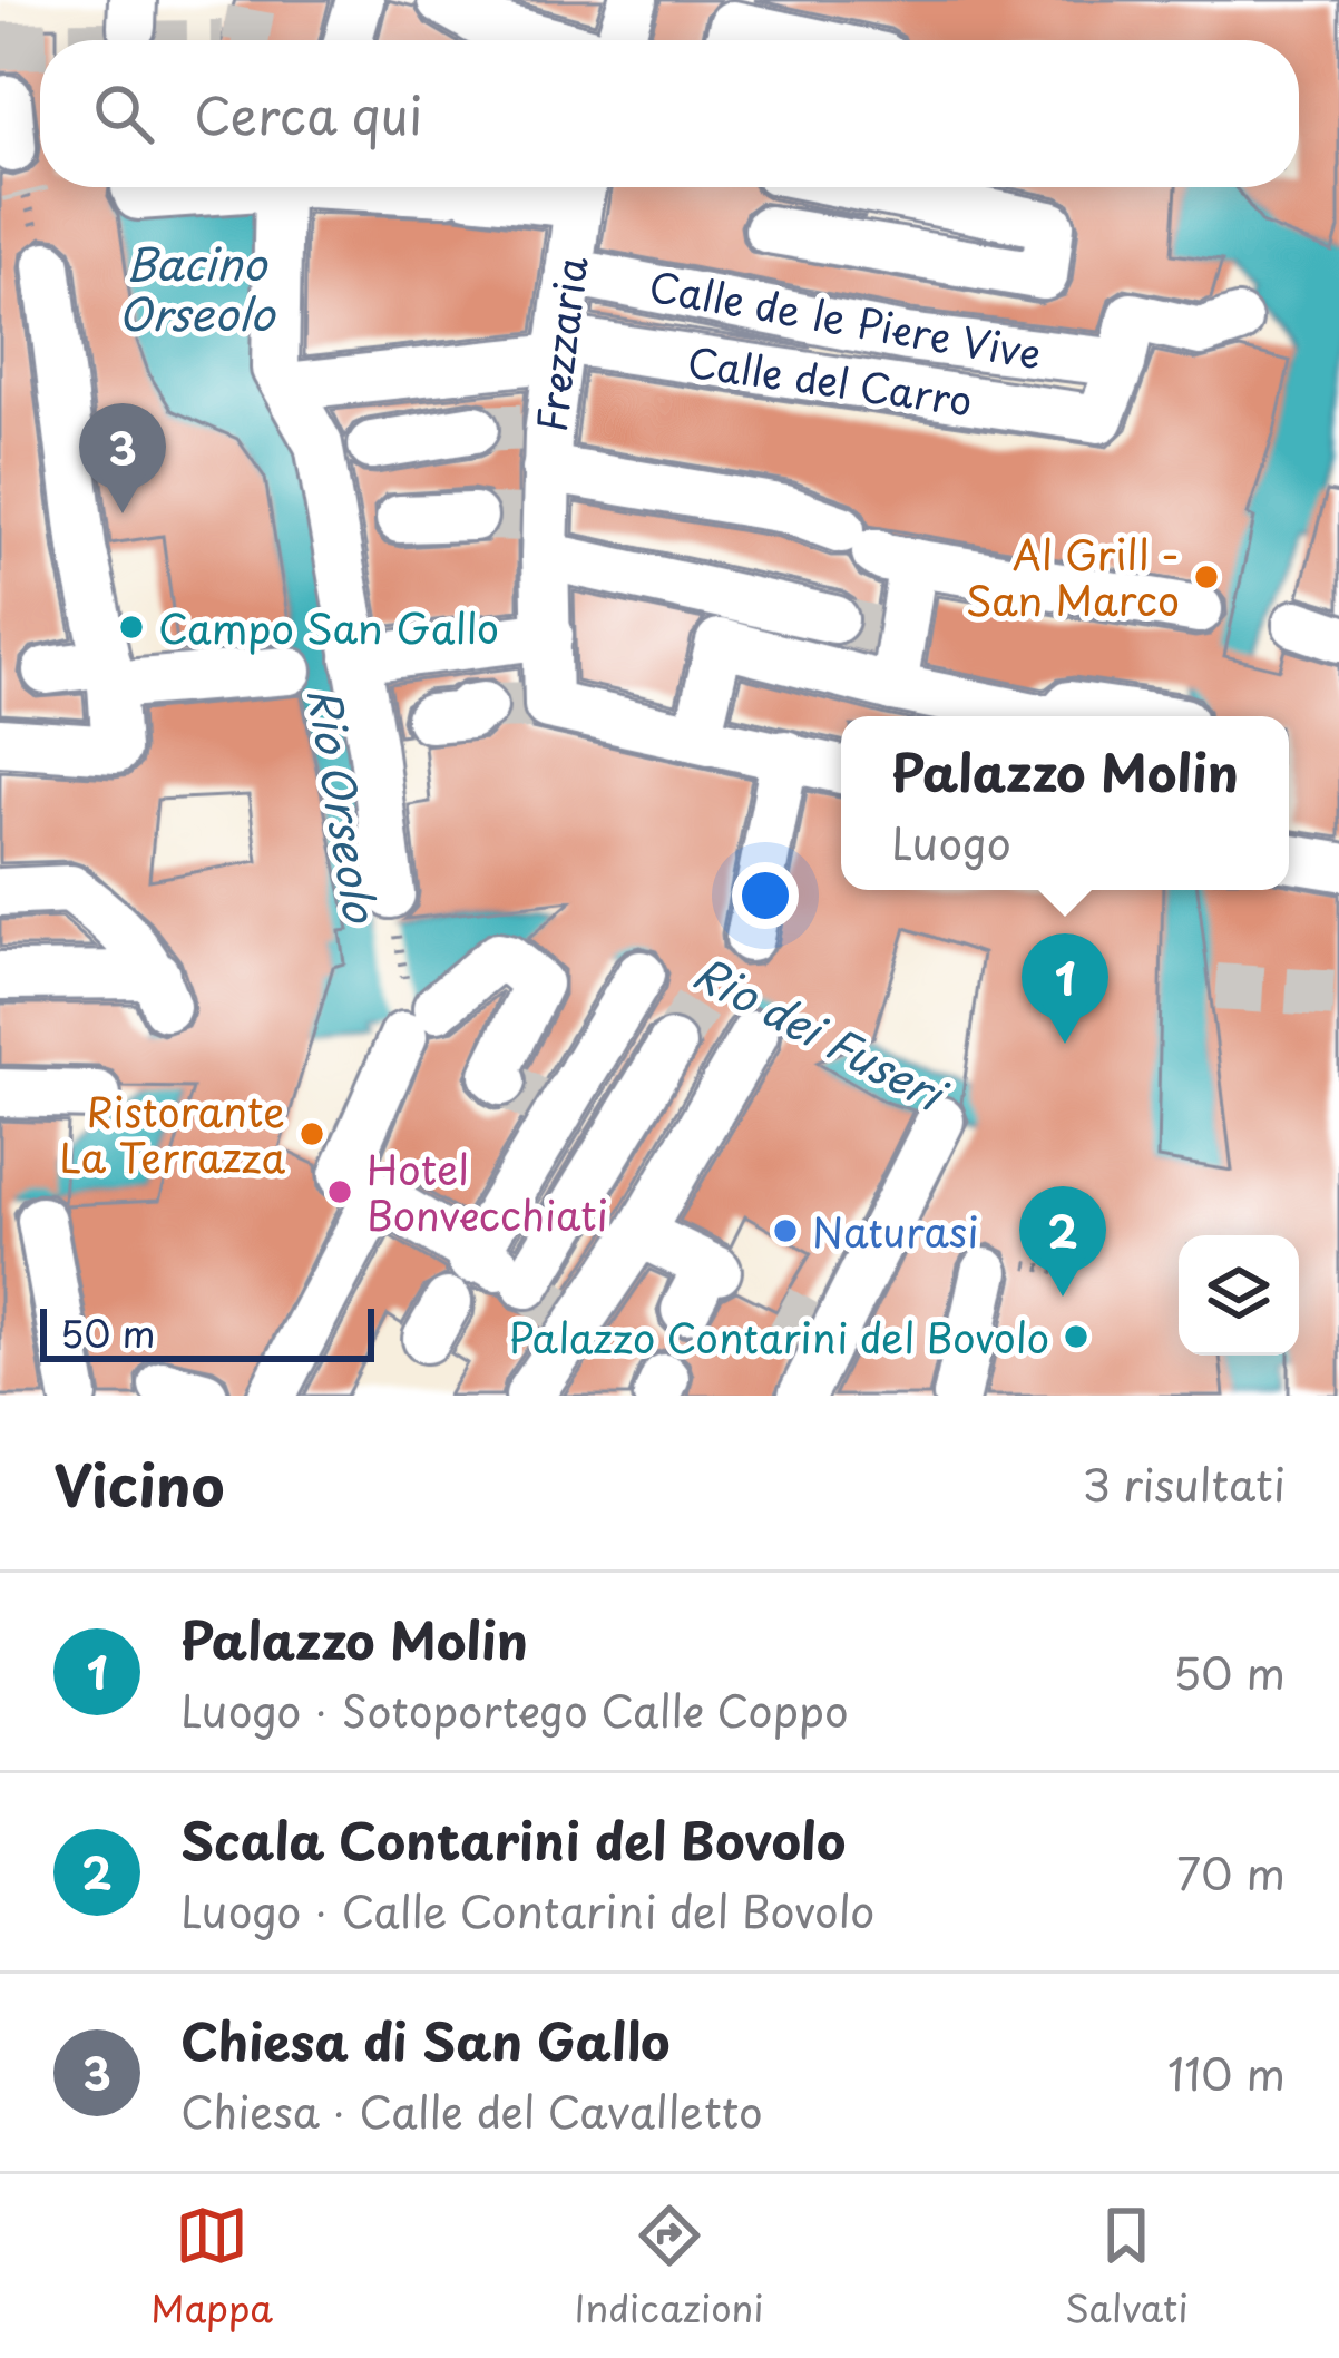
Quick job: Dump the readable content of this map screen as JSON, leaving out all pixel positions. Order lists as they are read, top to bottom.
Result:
{
  "streets": {
    "street": ["Calle de le Piere Vive", "Frezzaria", "Calle del Carro"]
  },
  "crossings": [
    ["Calle de le Piere Vive", "Frezzaria"],
    ["Calle de le Piere Vive", "Calle del Carro"],
    ["Frezzaria", "Calle del Carro"]
  ],
  "water": ["Bacino Orseolo", "Rio Orseolo", "Rio dei Fuseri"],
  "places": [
    "Al Grill - San Marco",
    "Campo San Gallo",
    "Ristorante La Terrazza",
    "Hotel Bonvecchiati",
    "Naturasi",
    "Palazzo Contarini del Bovolo"
  ],
  "scale_bar": "50 m",
  "page": {
    "search": "Cerca qui",
    "pins": ["3", "1", "2"],
    "popup": ["Palazzo Molin", "Luogo"],
    "scale": "50 m",
    "heading": ["Vicino", "3 risultati"],
    "list": [
      {
        "mark": "1",
        "name": "Palazzo Molin",
        "note": "Luogo · Sotoportego Calle Coppo",
        "value": "50 m"
      },
      {
        "mark": "2",
        "name": "Scala Contarini del Bovolo",
        "note": "Luogo · Calle Contarini del Bovolo",
        "value": "70 m"
      },
      {
        "mark": "3",
        "name": "Chiesa di San Gallo",
        "note": "Chiesa · Calle del Cavalletto",
        "value": "110 m"
      }
    ],
    "nav": ["Mappa", "Indicazioni", "Salvati"]
  }
}
